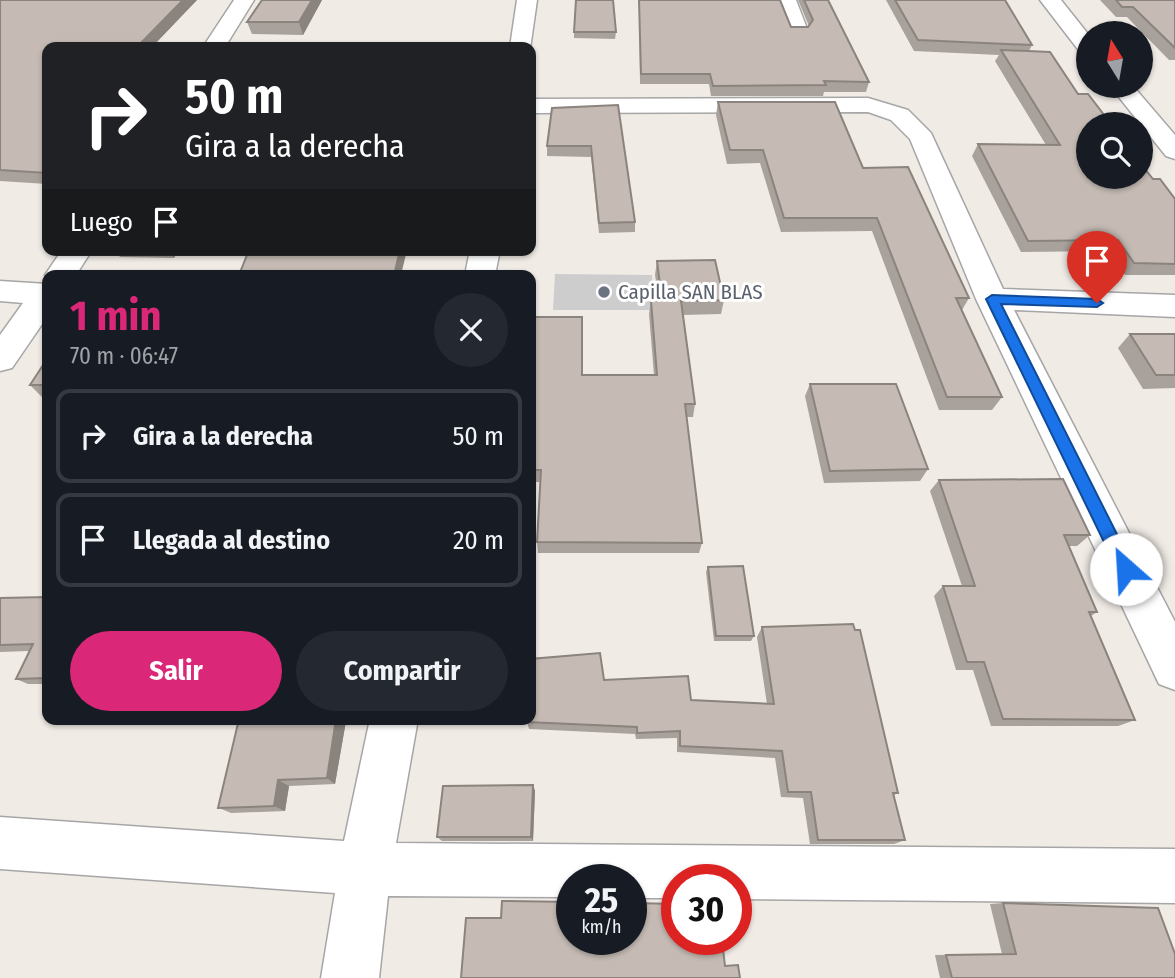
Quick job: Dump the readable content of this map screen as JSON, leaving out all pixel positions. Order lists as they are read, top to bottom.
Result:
{
  "places": ["Capilla SAN BLAS"],
  "north": "top",
  "page": {
    "turn": ["50 m", "Gira a la derecha"],
    "then": "Luego",
    "heading": ["1 min", "70 m · 06:47"],
    "list": [
      {
        "name": "Gira a la derecha",
        "value": "50 m"
      },
      {
        "name": "Llegada al destino",
        "value": "20 m"
      }
    ],
    "buttons": ["Salir", "Compartir"],
    "speed": "25 km/h",
    "limit": "30"
  }
}
